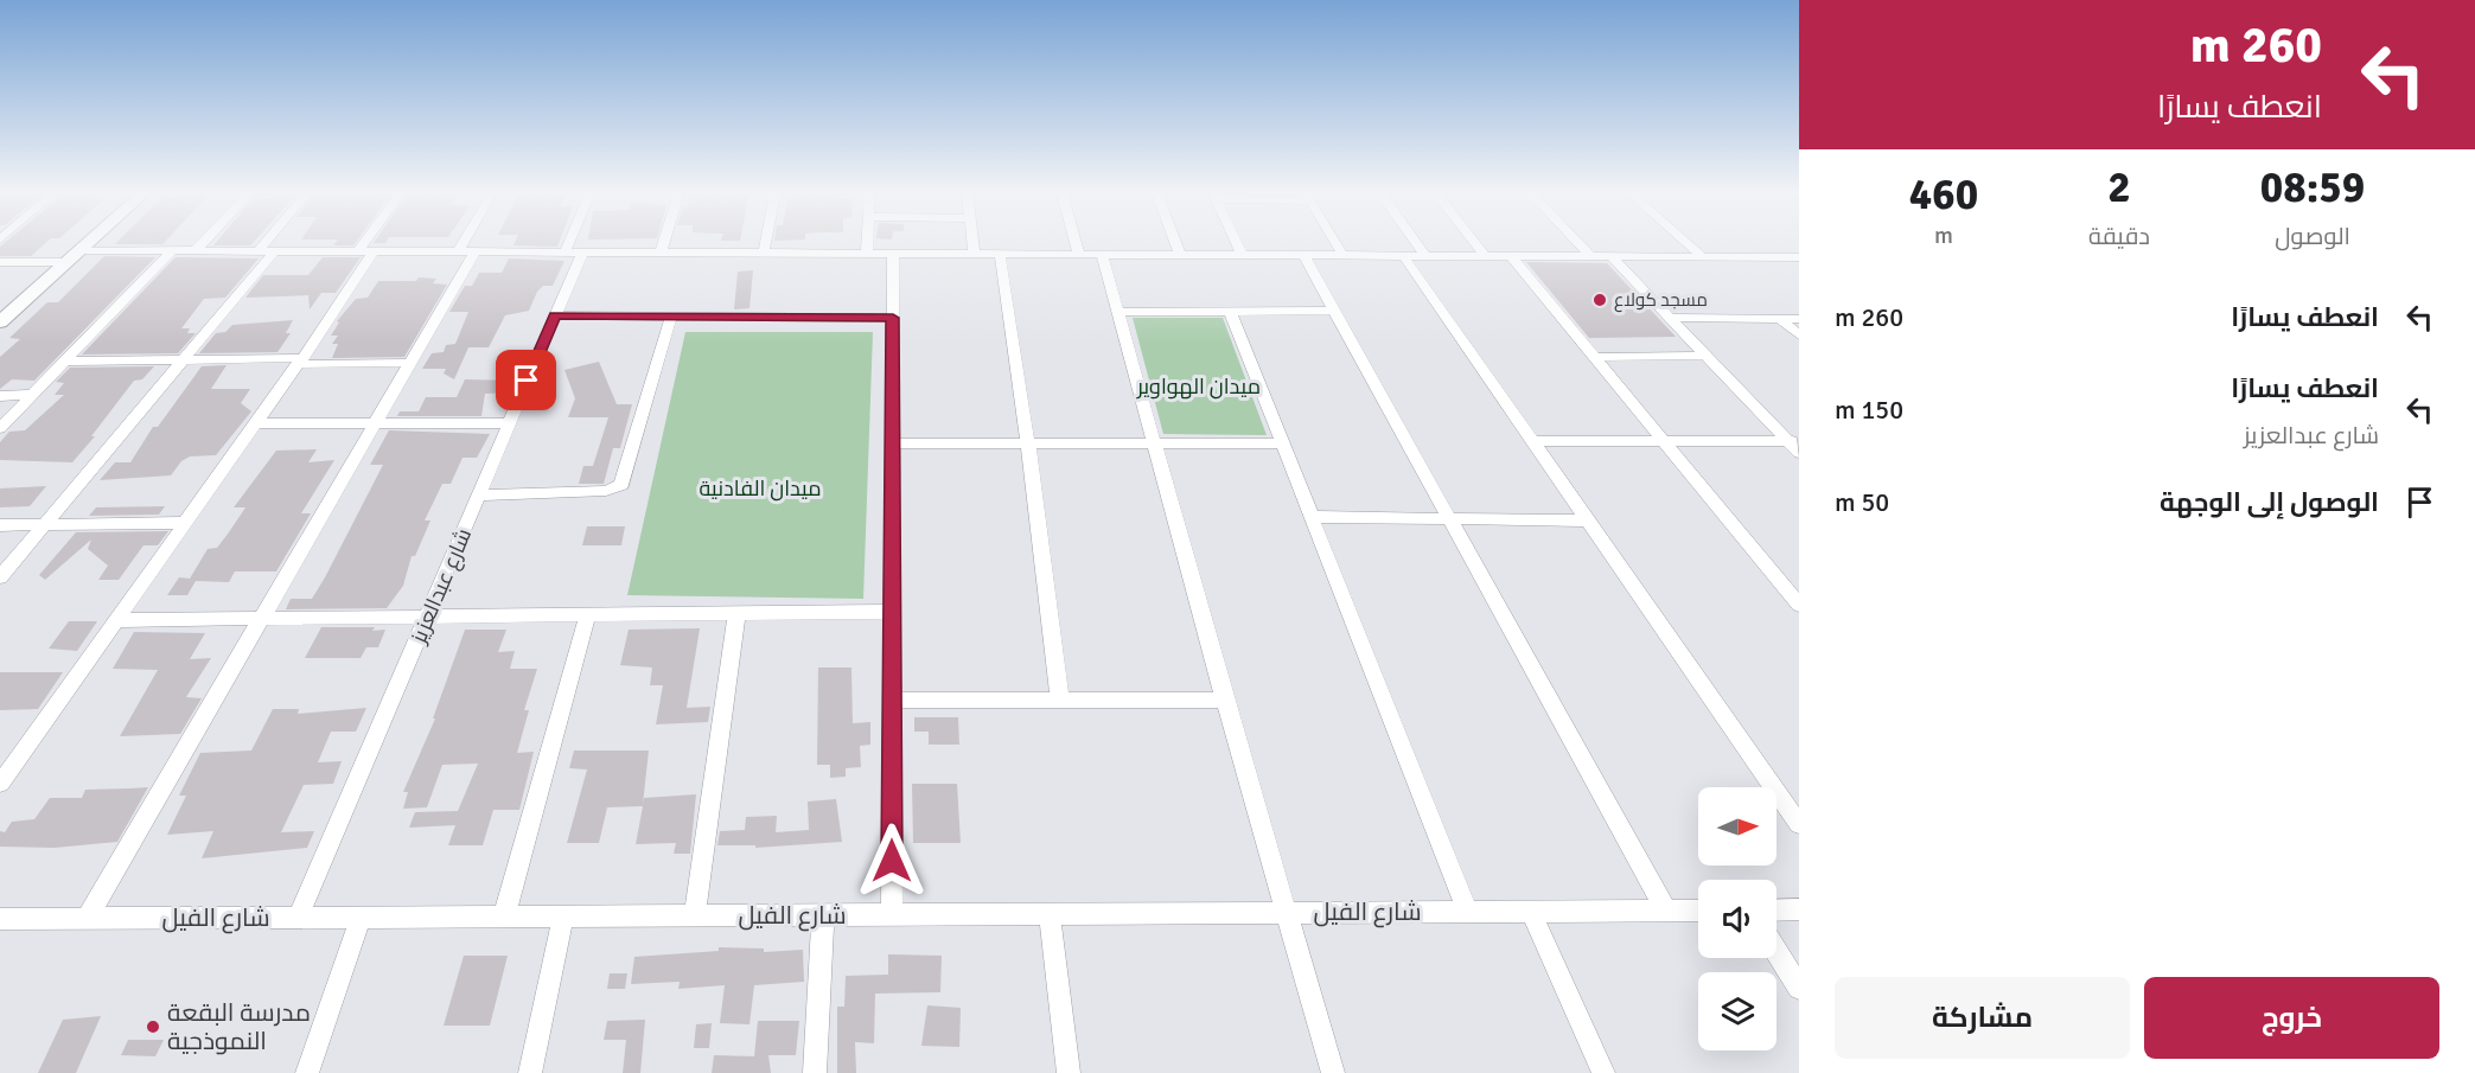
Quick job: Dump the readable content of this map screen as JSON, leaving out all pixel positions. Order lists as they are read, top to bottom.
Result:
{
  "streets": {
    "street": ["شارع عبدالعزيز", "شارع الفيل"]
  },
  "crossings": [
    ["شارع عبدالعزيز", "شارع الفيل"]
  ],
  "parks": ["ميدان الهواوير", "ميدان الفادنية"],
  "places": ["مسجد كولاع", "مدرسة البقعة النموذجية"],
  "north": "right",
  "page": {
    "turn": ["260 m", "انعطف يسارًا"],
    "eta": [
      "08:59",
      "الوصول",
      "2",
      "دقيقة",
      "460",
      "m"
    ],
    "list": [
      {
        "name": "انعطف يسارًا",
        "value": "260 m"
      },
      {
        "name": "انعطف يسارًا",
        "note": "شارع عبدالعزيز",
        "value": "150 m"
      },
      {
        "name": "الوصول إلى الوجهة",
        "value": "50 m"
      }
    ],
    "buttons": ["خروج", "مشاركة"]
  }
}
